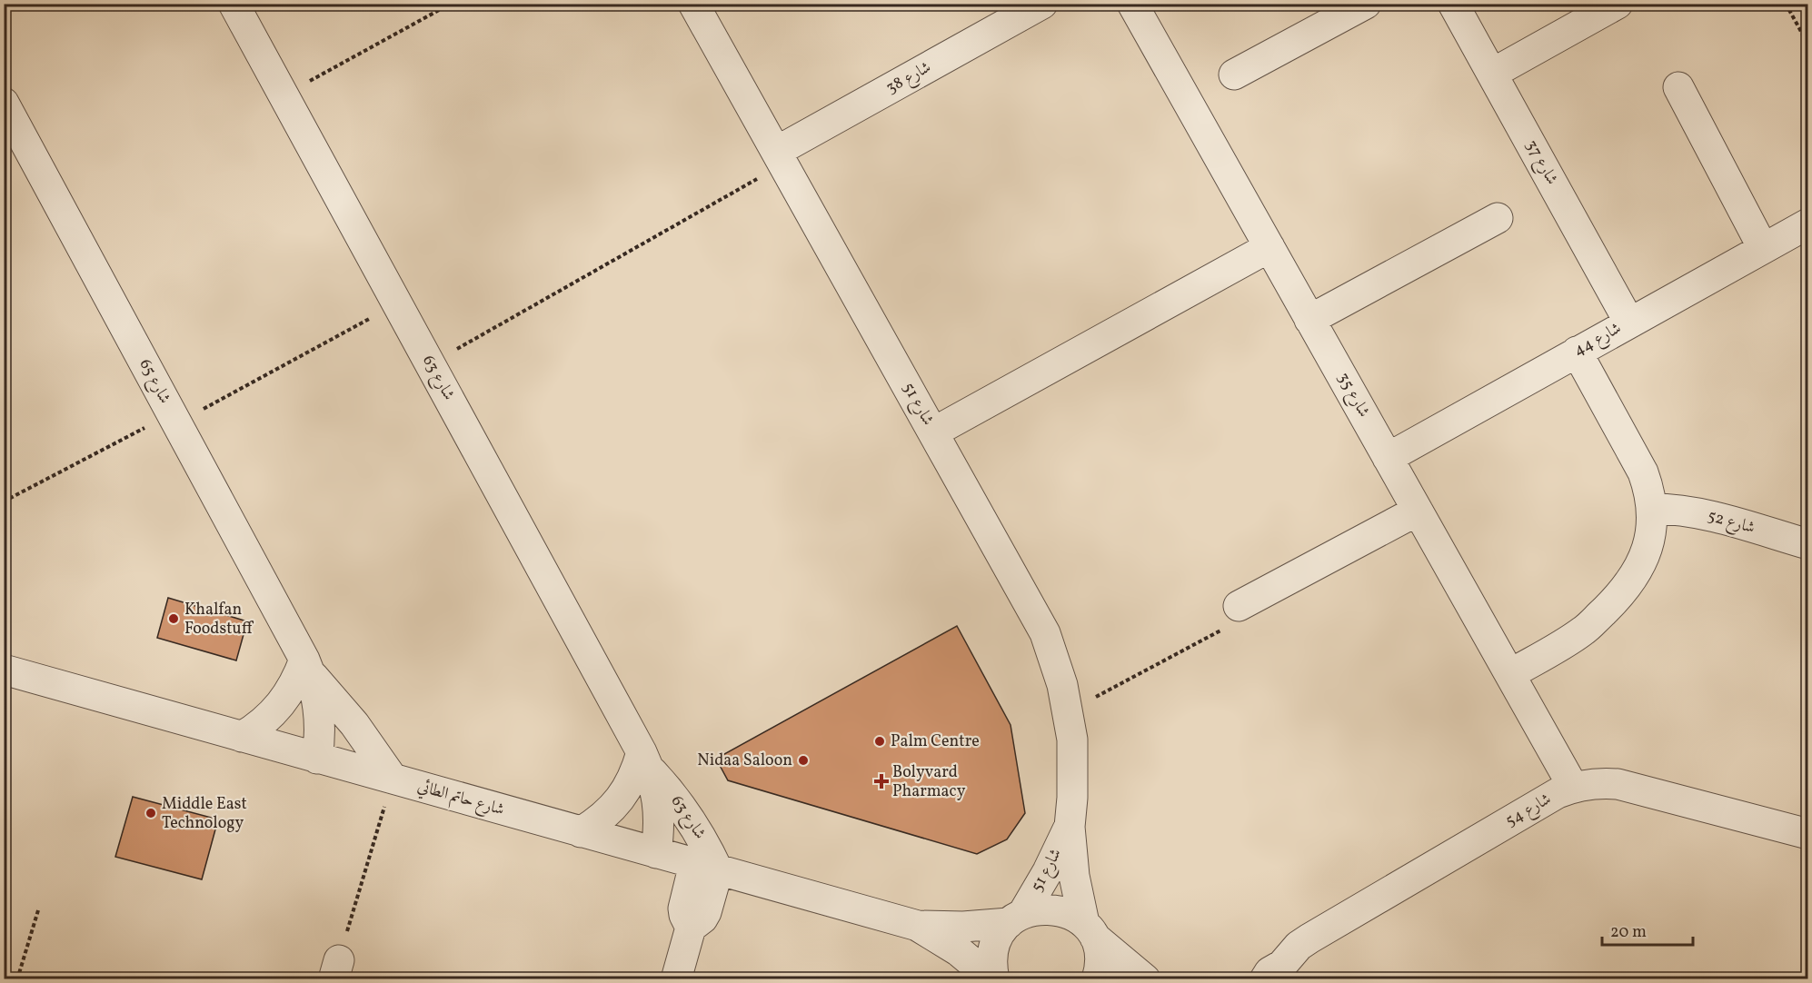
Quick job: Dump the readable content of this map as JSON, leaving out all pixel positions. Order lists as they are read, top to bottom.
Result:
{
  "streets": {
    "street": [
      "شارع 38",
      "شارع 37",
      "شارع 44",
      "شارع 63",
      "شارع 65",
      "شارع 35",
      "شارع 51",
      "شارع 52",
      "شارع حاتم الطائي",
      "شارع 54"
    ]
  },
  "crossings": [
    ["شارع 38", "شارع 51"],
    ["شارع 37", "شارع 44"],
    ["شارع 44", "شارع 35"],
    ["شارع 63", "شارع حاتم الطائي"],
    ["شارع 65", "شارع حاتم الطائي"],
    ["شارع 35", "شارع 54"],
    ["شارع 51", "شارع حاتم الطائي"]
  ],
  "places": {
    "other": [
      "Khalfan Foodstuff",
      "Palm Centre",
      "Nidaa Saloon",
      "Middle East Technology"
    ],
    "health": ["Bolyvard Pharmacy"]
  },
  "scale_bar": "20 m"
}
